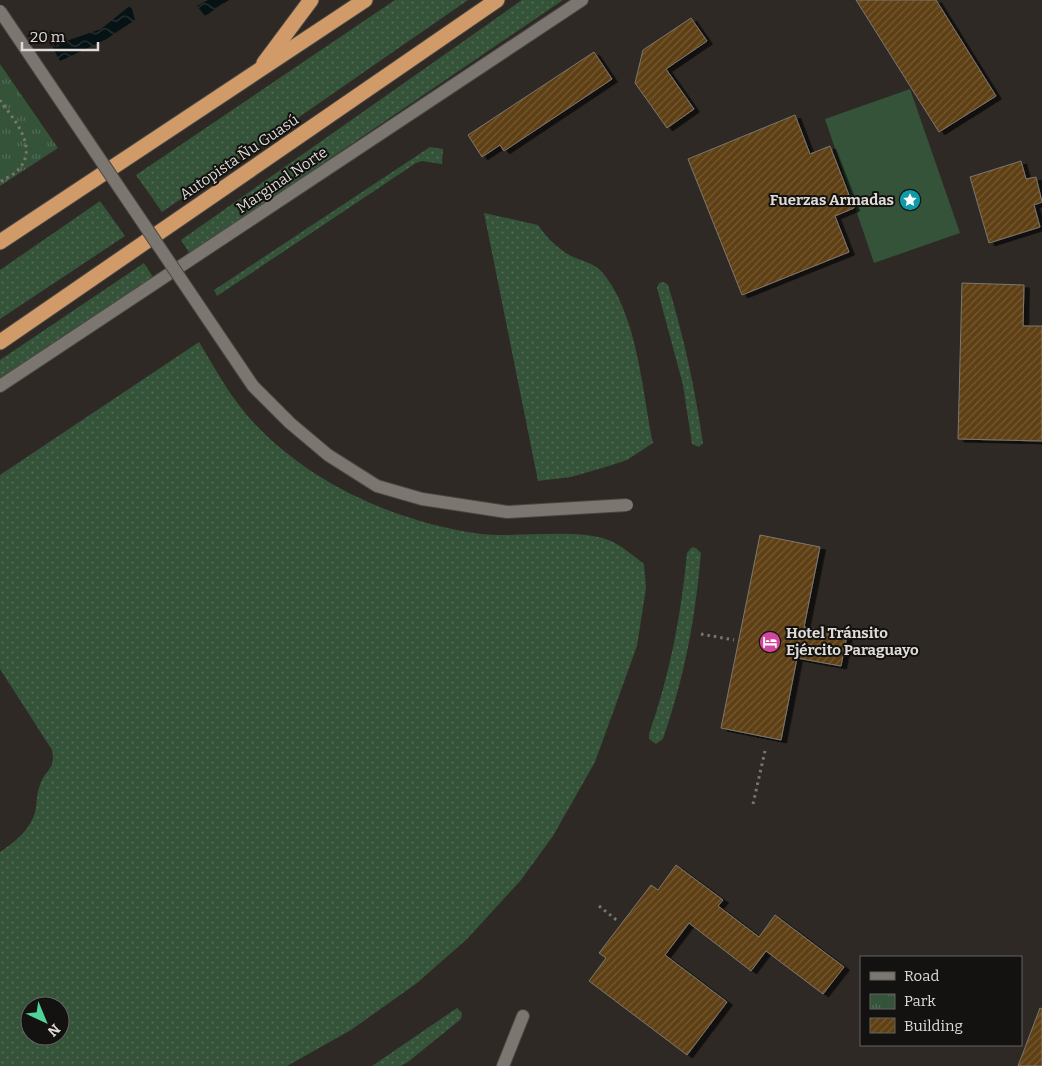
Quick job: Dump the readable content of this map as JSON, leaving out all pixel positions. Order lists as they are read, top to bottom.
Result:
{
  "streets": {
    "highway": ["Autopista Ñu Guasú"],
    "street": ["Marginal Norte"]
  },
  "places": {
    "place": ["Fuerzas Armadas"],
    "hotel": ["Hotel Tránsito Ejército Paraguayo"]
  },
  "legend": ["Road", "Park", "Building"],
  "scale_bar": "20 m",
  "north": "bottom right"
}
